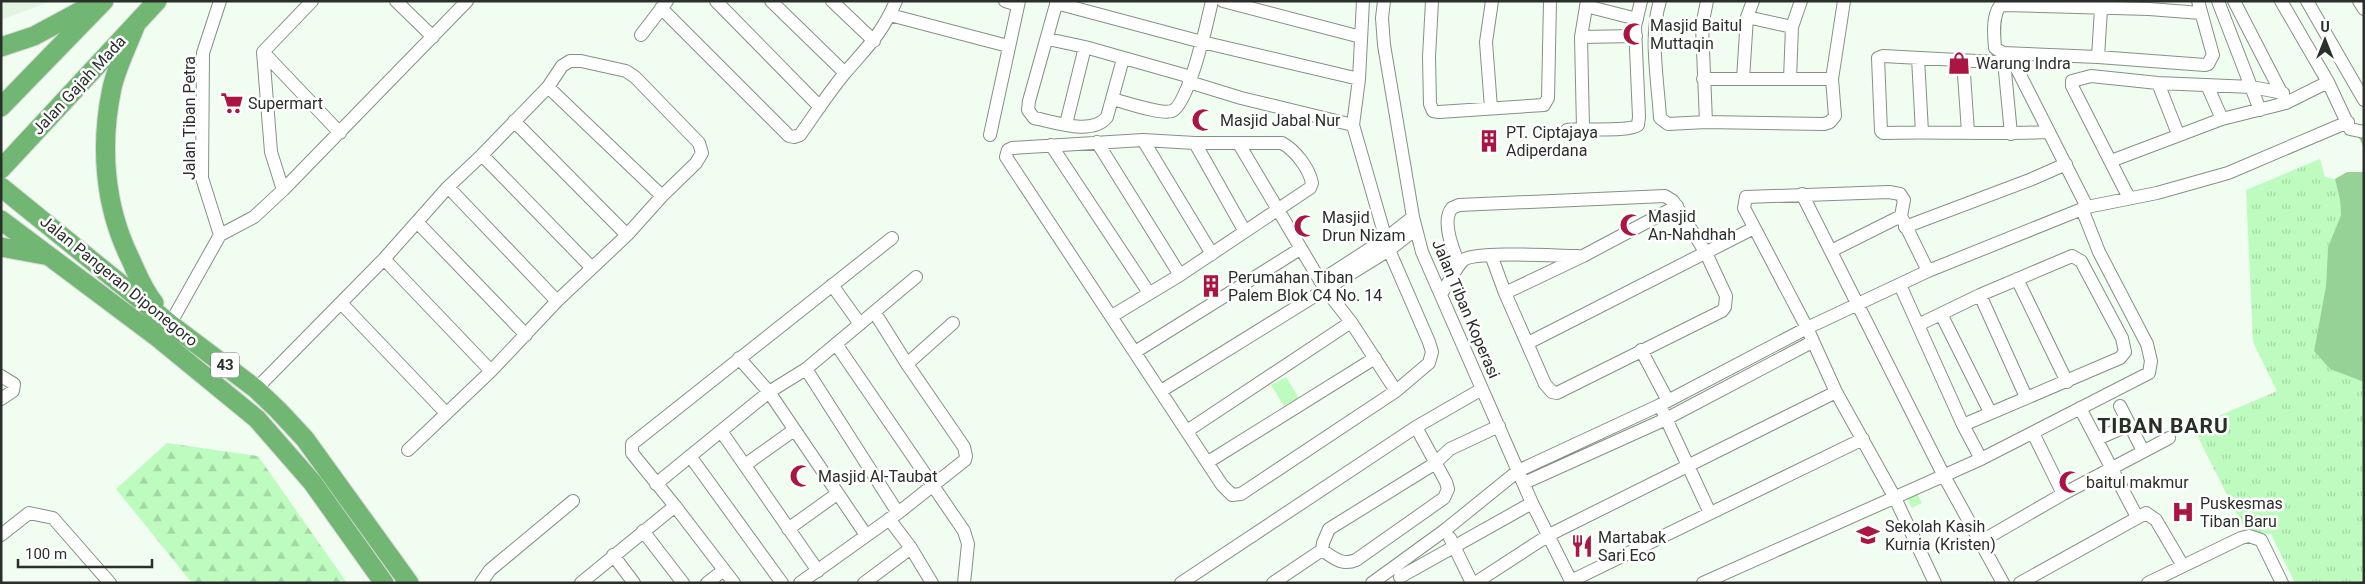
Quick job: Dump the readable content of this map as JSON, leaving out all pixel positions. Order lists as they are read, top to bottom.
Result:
{
  "streets": {
    "highway": ["Jalan Gajah Mada", "Jalan Pangeran Diponegoro", "43"],
    "street": ["Jalan Tiban Petra", "Jalan Tiban Koperasi"]
  },
  "districts": ["TIBAN BARU"],
  "places": {
    "mosque": [
      "Masjid Baitul Muttaqin",
      "Masjid Jabal Nur",
      "Masjid An-Nahdhah",
      "Masjid Drun Nizam",
      "Masjid Al-Taubat",
      "baitul makmur"
    ],
    "shop": ["Warung Indra"],
    "supermarket": ["Supermart"],
    "building": ["PT. Ciptajaya Adiperdana", "Perumahan Tiban Palem Blok C4 No. 14"],
    "hospital": ["Puskesmas Tiban Baru"],
    "school or university": ["Sekolah Kasih Kurnia (Kristen)"],
    "restaurant": ["Martabak Sari Eco"]
  },
  "scale_bar": "100 m",
  "north": "top"
}
